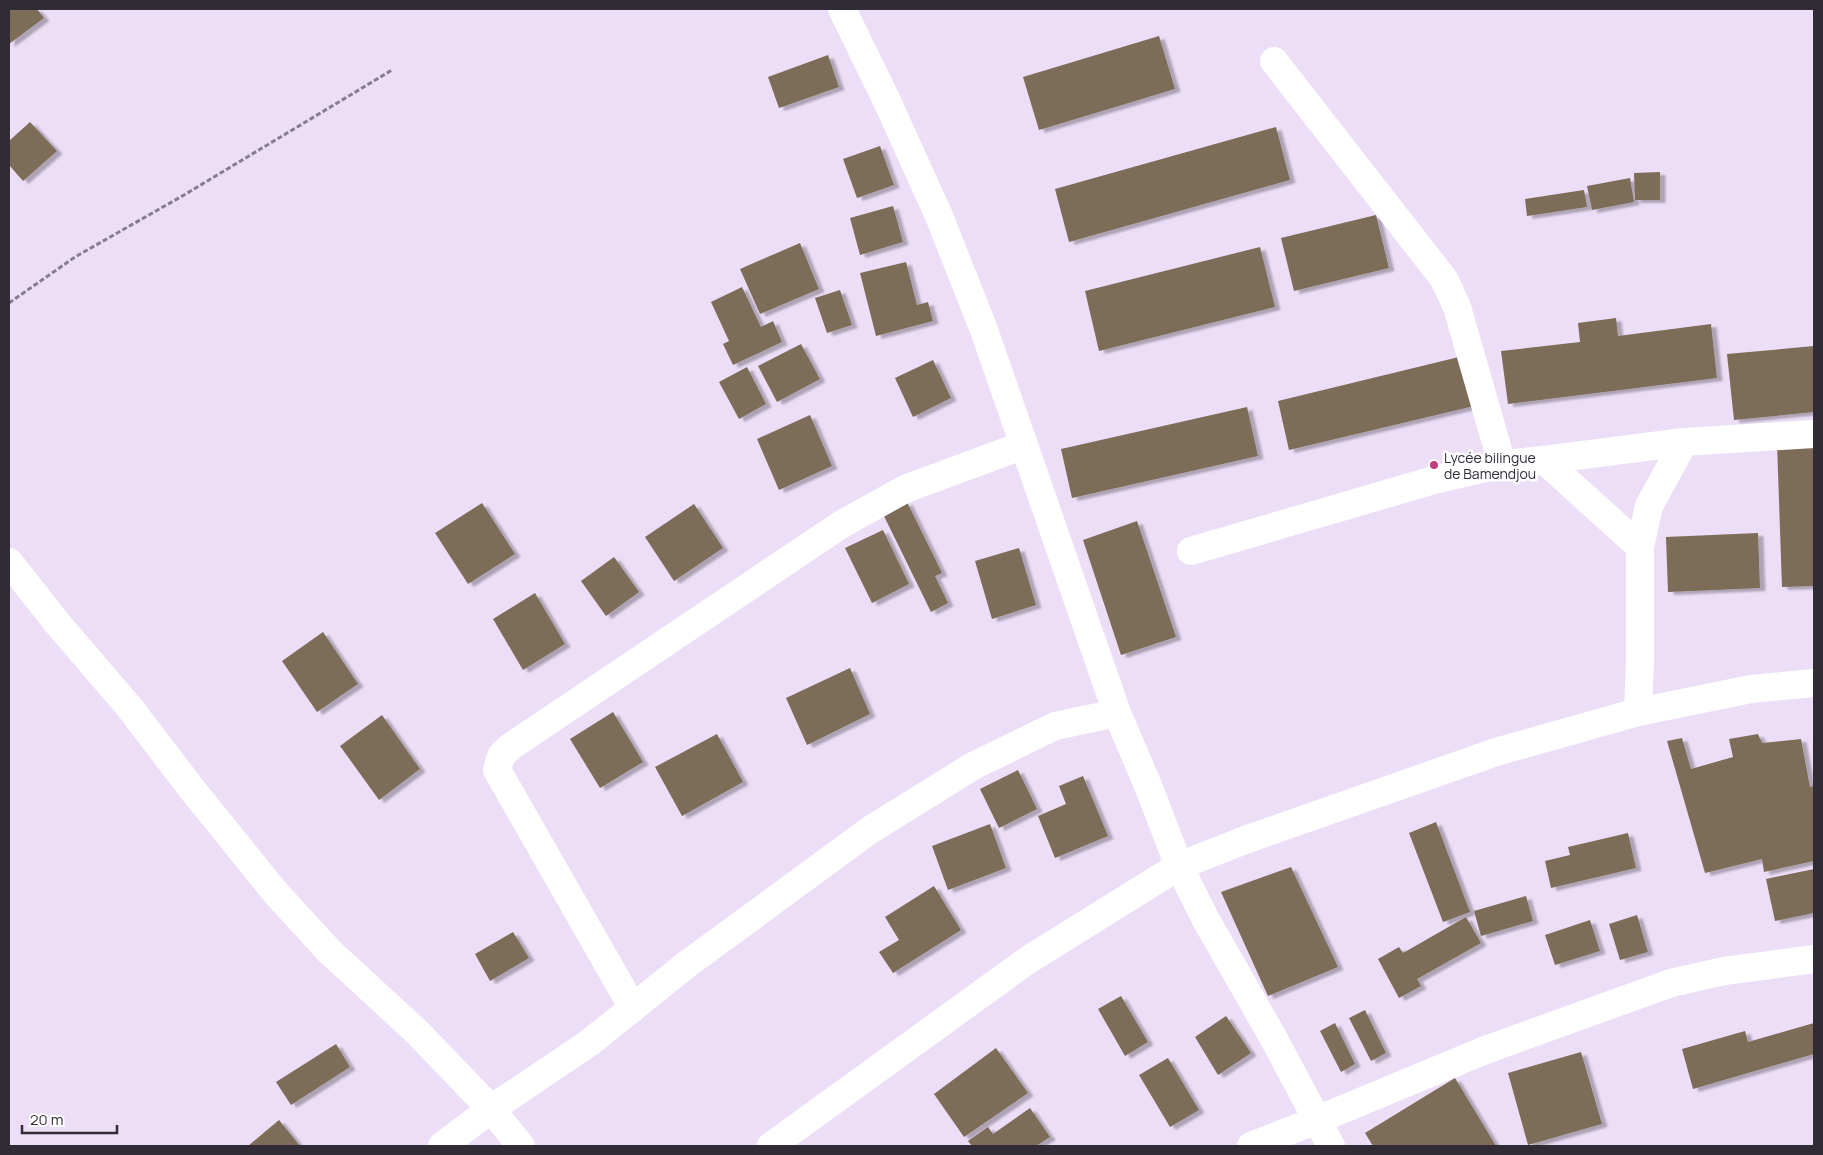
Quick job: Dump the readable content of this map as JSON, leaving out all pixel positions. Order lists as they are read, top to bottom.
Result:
{
  "places": ["Lycée bilingue de Bamendjou"],
  "scale_bar": "20 m"
}
